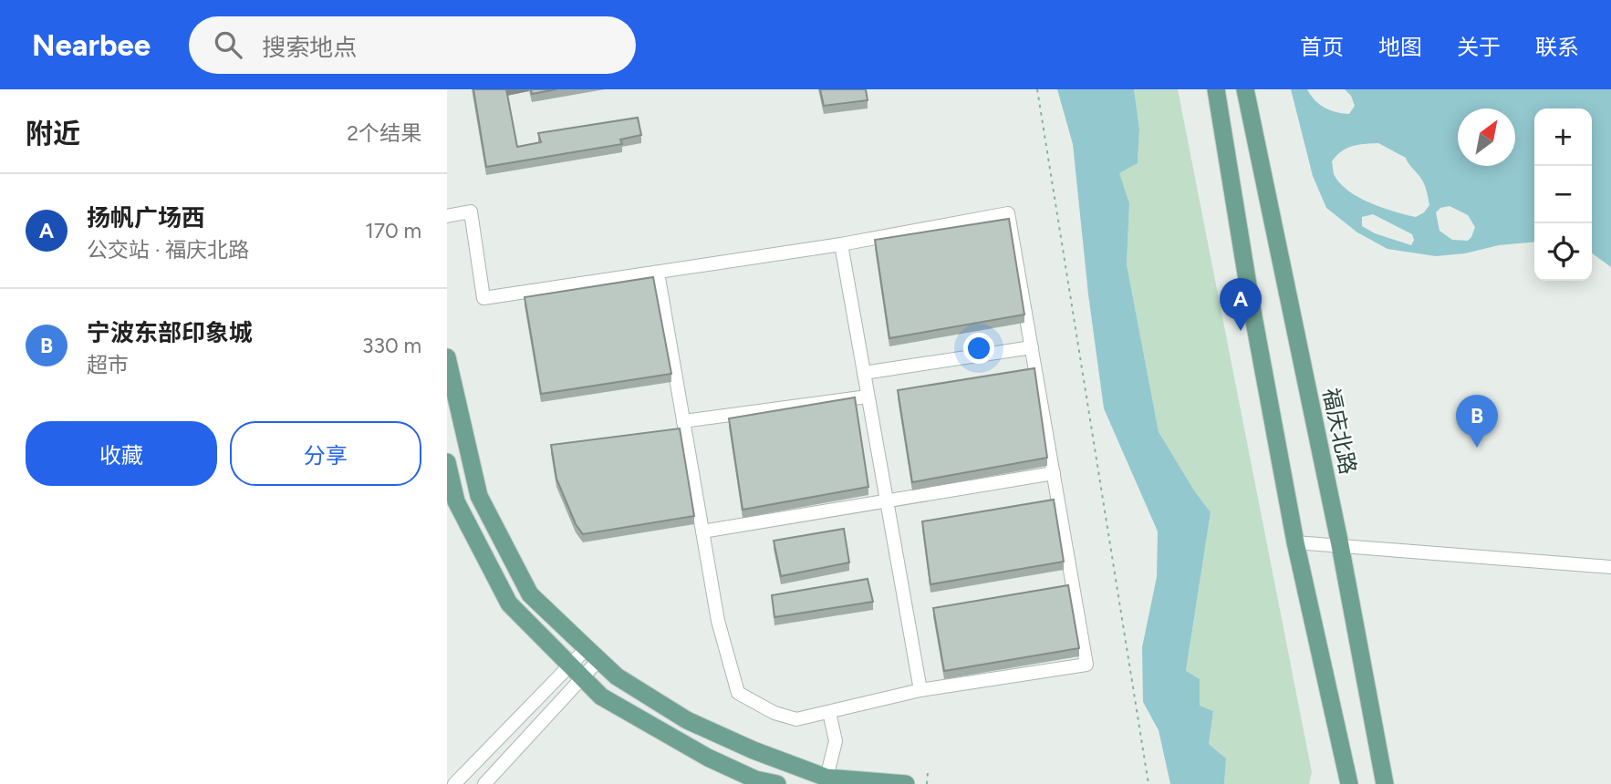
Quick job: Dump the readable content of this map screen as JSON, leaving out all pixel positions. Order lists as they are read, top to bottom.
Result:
{
  "streets": {
    "main road": ["福庆北路"]
  },
  "north": "top right",
  "page": {
    "header": "Nearbee",
    "search": "搜索地点",
    "nav": [
      "首页",
      "地图",
      "关于",
      "联系"
    ],
    "heading": ["附近", "2个结果"],
    "map_buttons": ["+", "−"],
    "list": [
      {
        "mark": "A",
        "name": "扬帆广场西",
        "note": "公交站 · 福庆北路",
        "value": "170 m"
      },
      {
        "mark": "B",
        "name": "宁波东部印象城",
        "note": "超市",
        "value": "330 m"
      }
    ],
    "pins": ["A", "B"],
    "buttons": ["收藏", "分享"]
  }
}
